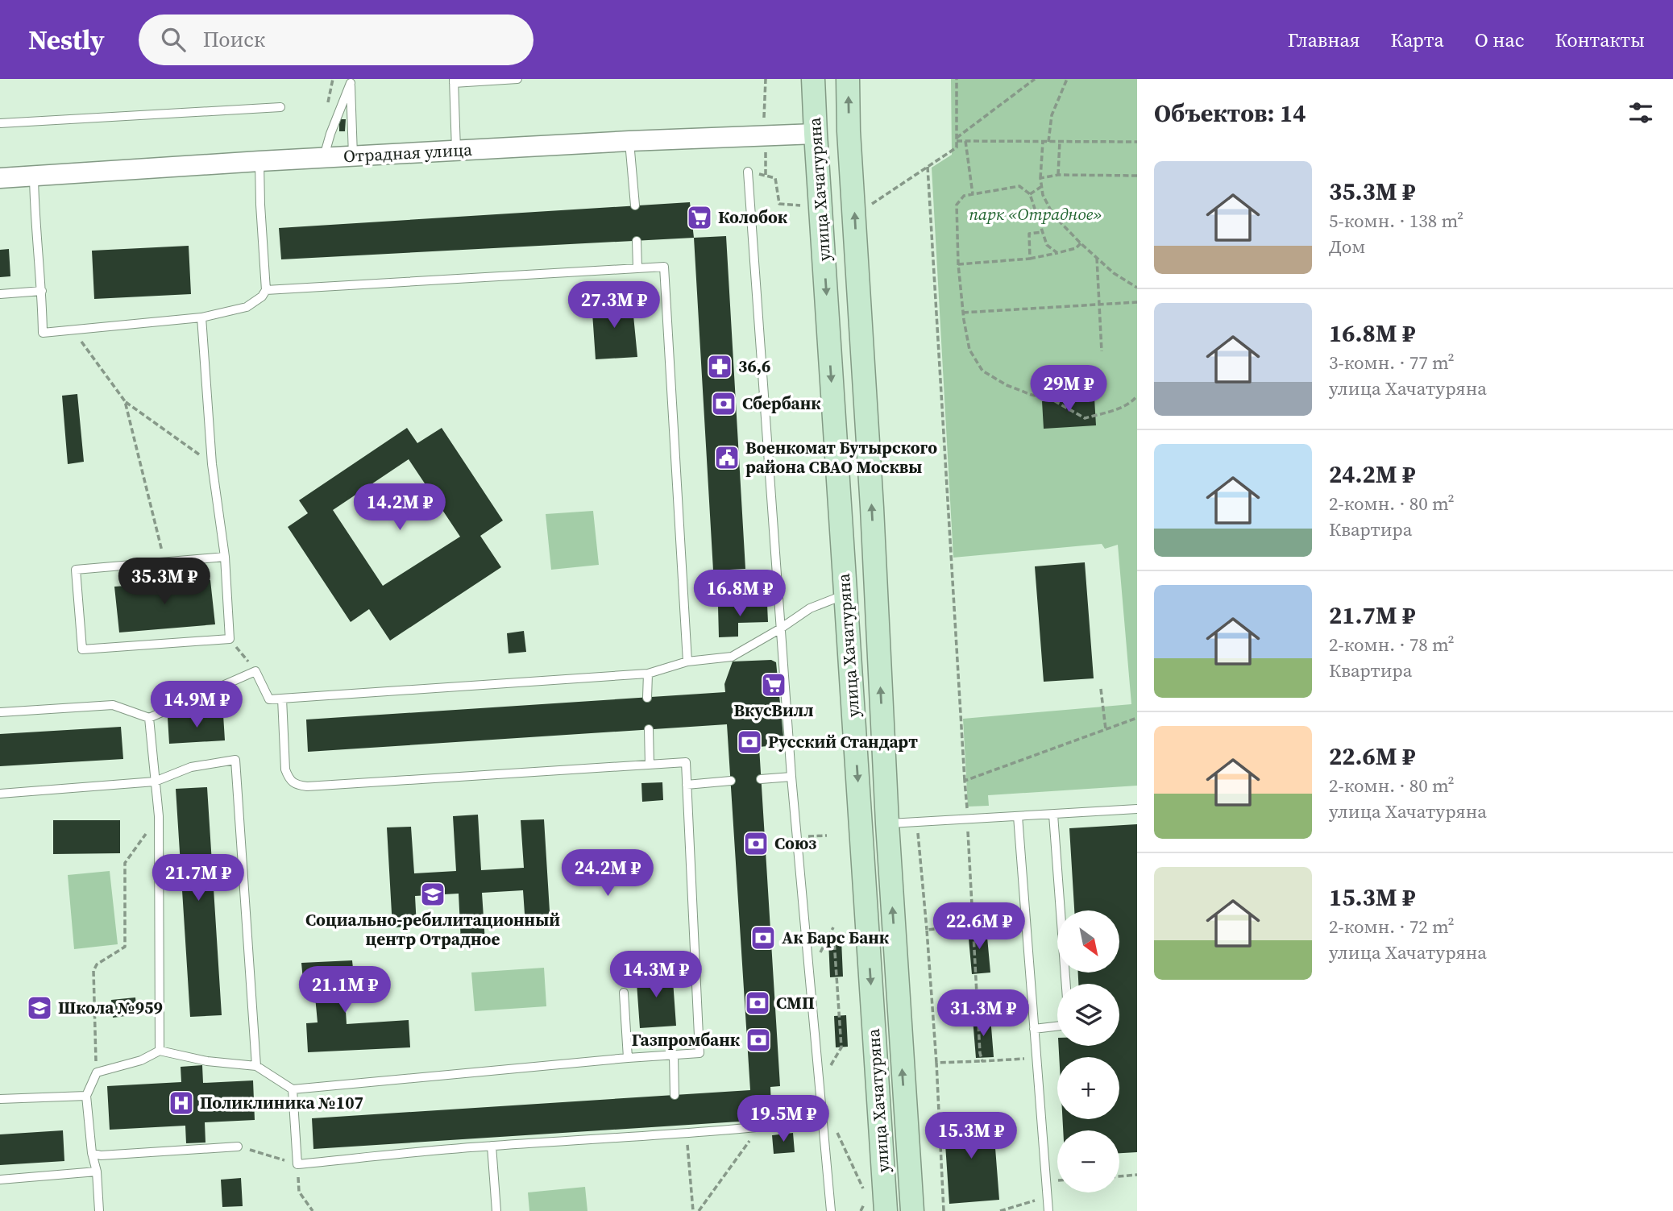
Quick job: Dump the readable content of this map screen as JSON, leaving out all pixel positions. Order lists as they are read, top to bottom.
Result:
{
  "streets": {
    "main road": ["улица Хачатуряна"],
    "street": ["Отрадная улица"]
  },
  "crossings": [
    ["Отрадная улица", "улица Хачатуряна"]
  ],
  "parks": ["парк «Отрадное»"],
  "places": {
    "supermarket": ["Колобок", "ВкусВилл"],
    "pharmacy": ["36,6"],
    "bank": [
      "Сбербанк",
      "Русский Стандарт",
      "Союз",
      "Ак Барс Банк",
      "СМП",
      "Газпромбанк"
    ],
    "public building": ["Военкомат Бутырского района СВАО Москвы"],
    "school or university": ["Социально-ребилитационный центр Отрадное", "Школа №959"],
    "hospital": ["Поликлиника №107"]
  },
  "north": "bottom right",
  "page": {
    "header": "Nestly",
    "search": "Поиск",
    "nav": [
      "Главная",
      "Карта",
      "О нас",
      "Контакты"
    ],
    "heading": "Объектов: 14",
    "list": [
      {
        "name": "35.3M ₽",
        "note": "5-комн. · 138 m² · Дом"
      },
      {
        "name": "16.8M ₽",
        "note": "3-комн. · 77 m² · улица Хачатуряна"
      },
      {
        "name": "24.2M ₽",
        "note": "2-комн. · 80 m² · Квартира"
      },
      {
        "name": "21.7M ₽",
        "note": "2-комн. · 78 m² · Квартира"
      },
      {
        "name": "22.6M ₽",
        "note": "2-комн. · 80 m² · улица Хачатуряна"
      },
      {
        "name": "15.3M ₽",
        "note": "2-комн. · 72 m² · улица Хачатуряна"
      }
    ],
    "price": [
      "27.3M ₽",
      "29M ₽",
      "14.2M ₽",
      "35.3M ₽",
      "16.8M ₽",
      "14.9M ₽",
      "24.2M ₽",
      "21.7M ₽",
      "22.6M ₽",
      "14.3M ₽",
      "21.1M ₽",
      "31.3M ₽",
      "19.5M ₽",
      "15.3M ₽"
    ],
    "map_buttons": ["+", "−"]
  }
}
